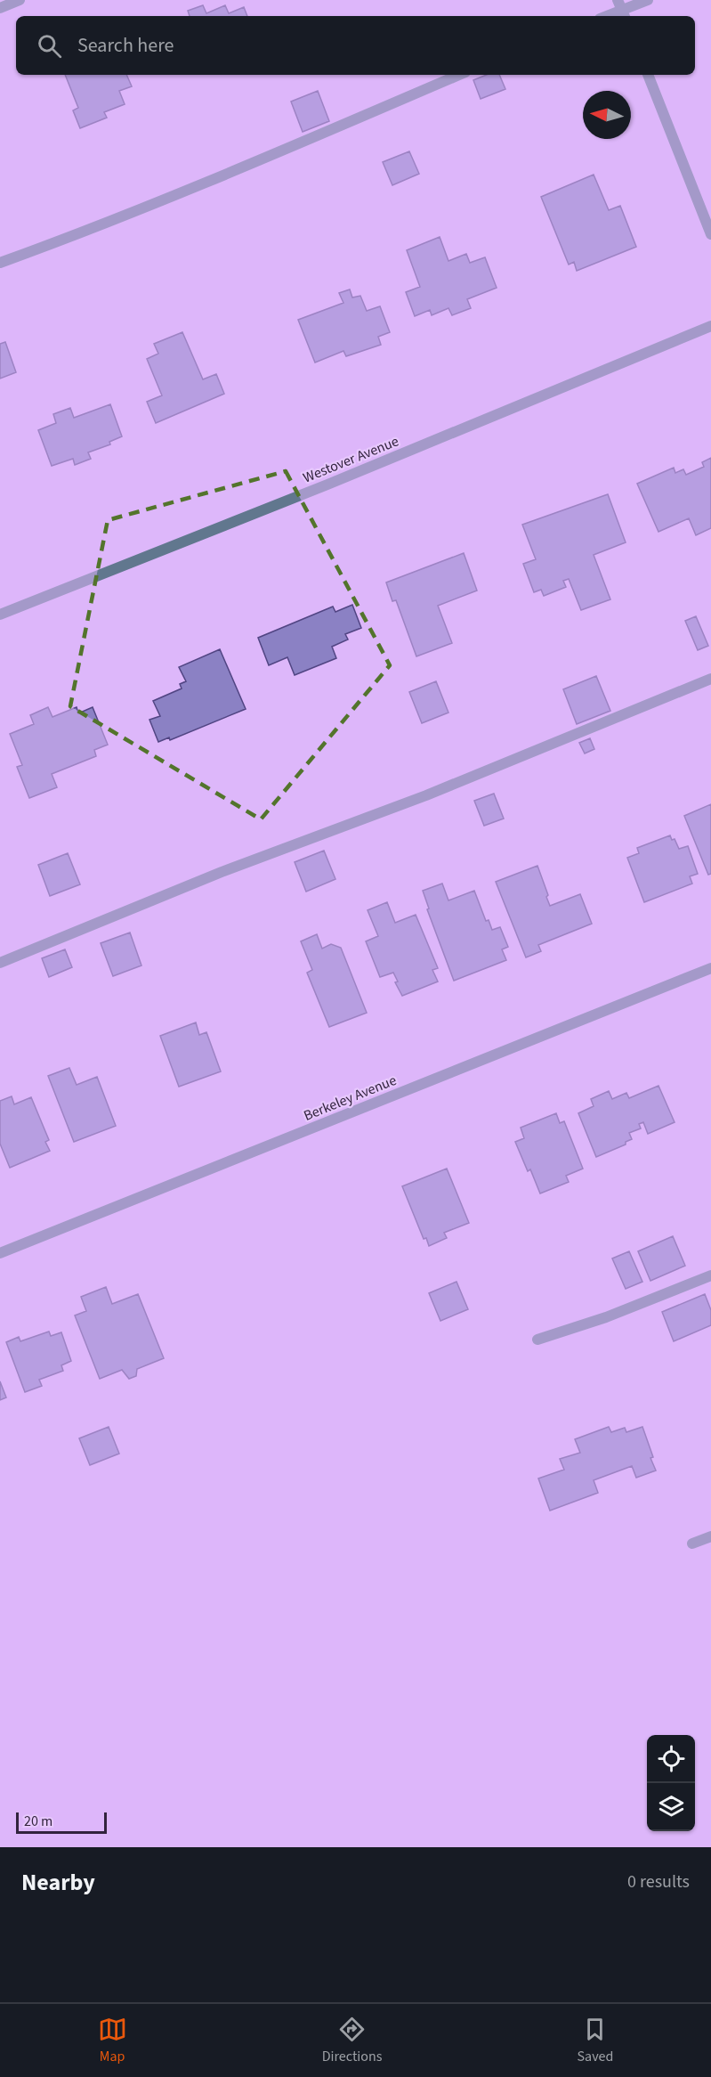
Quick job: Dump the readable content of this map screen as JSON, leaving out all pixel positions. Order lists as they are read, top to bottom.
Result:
{
  "streets": {
    "street": ["Westover Avenue", "Berkeley Avenue"]
  },
  "scale_bar": "20 m",
  "north": "left",
  "page": {
    "search": "Search here",
    "scale": "20 m",
    "heading": ["Nearby", "0 results"],
    "nav": ["Map", "Directions", "Saved"]
  }
}
